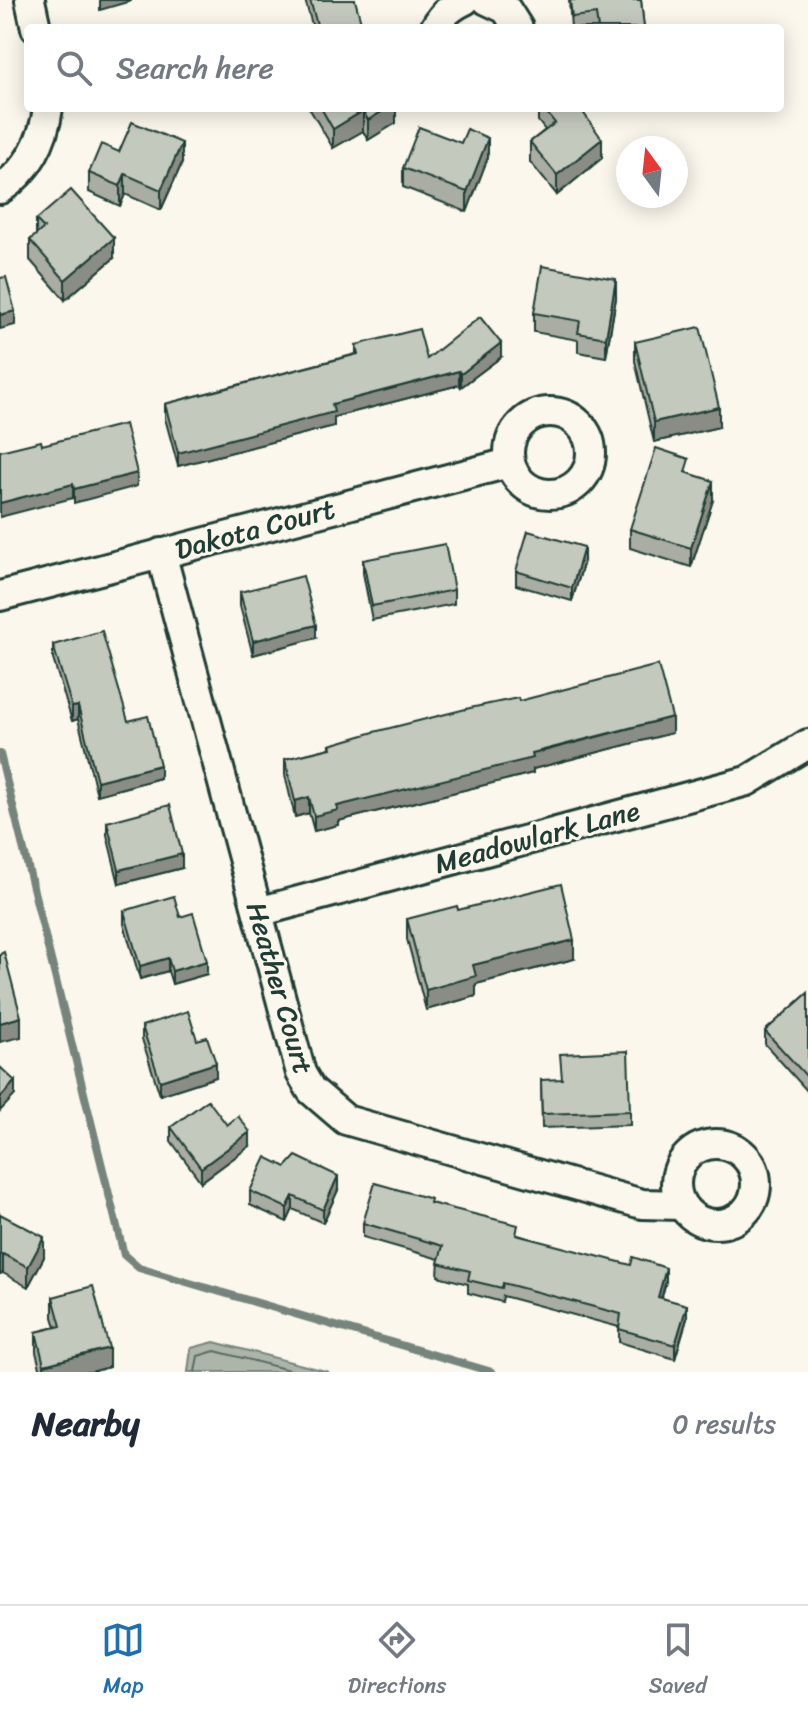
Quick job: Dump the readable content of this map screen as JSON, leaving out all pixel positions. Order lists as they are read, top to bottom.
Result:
{
  "streets": {
    "street": ["Dakota Court", "Meadowlark Lane", "Heather Court"]
  },
  "crossings": [
    ["Dakota Court", "Heather Court"],
    ["Meadowlark Lane", "Heather Court"]
  ],
  "north": "top",
  "page": {
    "search": "Search here",
    "heading": ["Nearby", "0 results"],
    "nav": ["Map", "Directions", "Saved"]
  }
}
